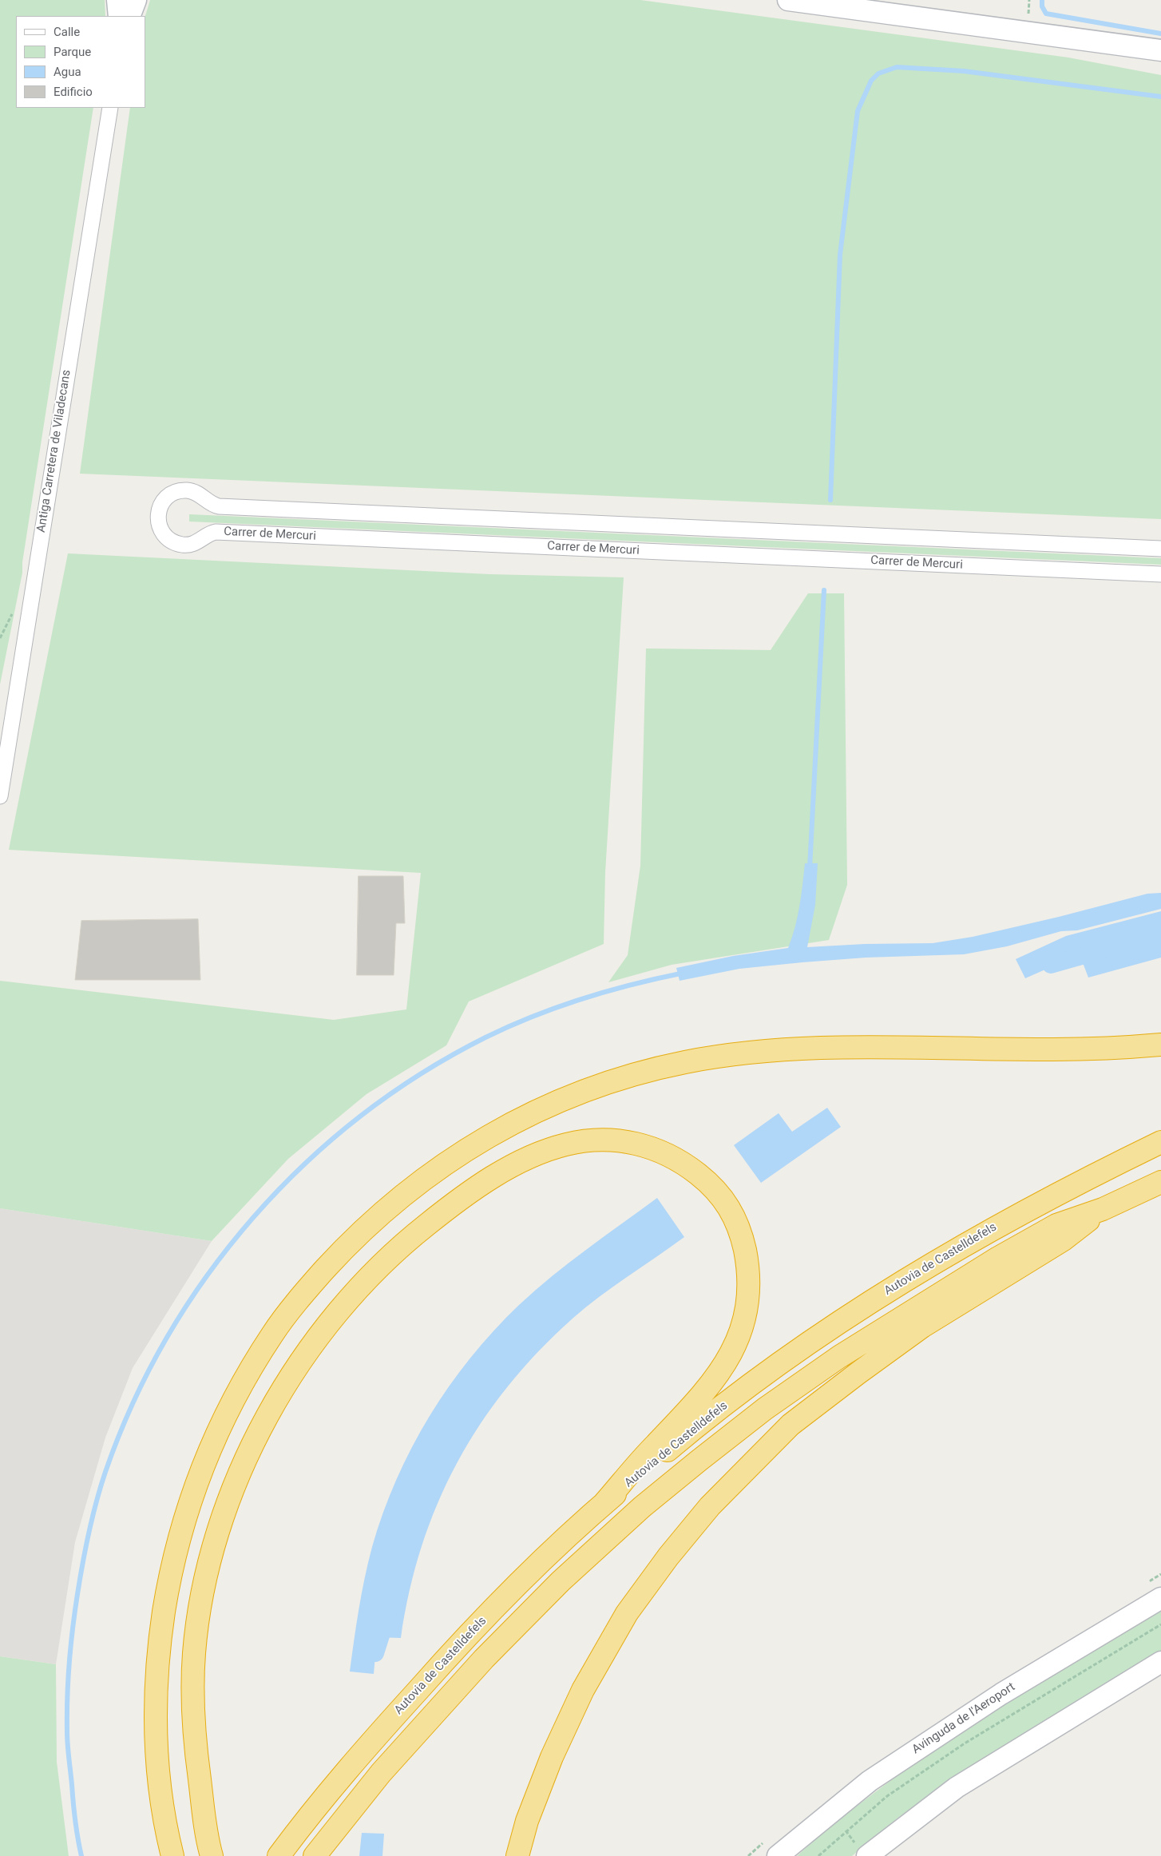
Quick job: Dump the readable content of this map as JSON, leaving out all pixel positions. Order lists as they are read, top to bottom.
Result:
{
  "streets": {
    "highway": ["Autovia de Castelldefels"],
    "street": ["Antiga Carretera de Viladecans", "Carrer de Mercuri", "Avinguda de l'Aeroport"]
  },
  "legend": [
    "Calle",
    "Parque",
    "Agua",
    "Edificio"
  ]
}
